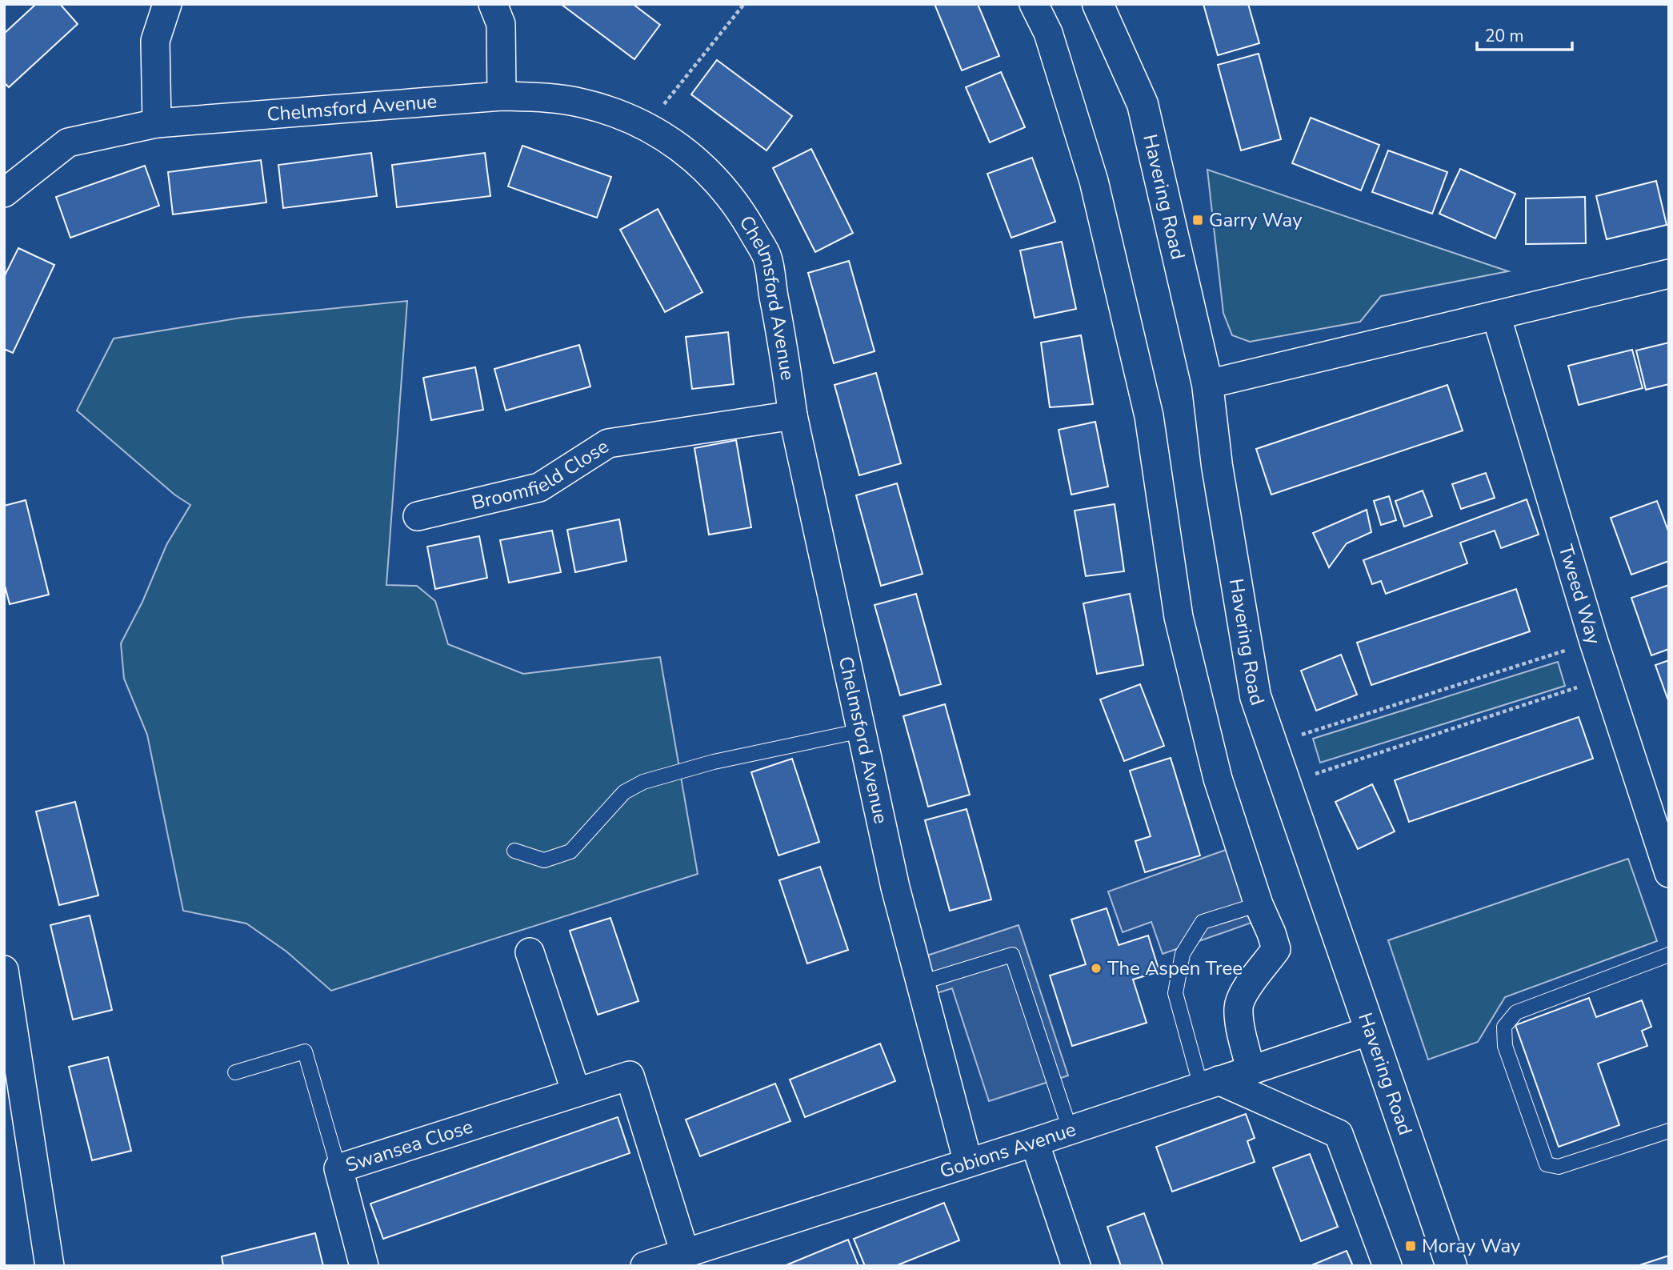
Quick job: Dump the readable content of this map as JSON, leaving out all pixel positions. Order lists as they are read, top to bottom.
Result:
{
  "streets": {
    "main road": ["Havering Road"],
    "street": [
      "Chelmsford Avenue",
      "Broomfield Close",
      "Tweed Way",
      "Swansea Close",
      "Gobions Avenue"
    ]
  },
  "crossings": [
    ["Chelmsford Avenue", "Broomfield Close"],
    ["Chelmsford Avenue", "Gobions Avenue"],
    ["Havering Road", "Gobions Avenue"],
    ["Swansea Close", "Gobions Avenue"]
  ],
  "places": {
    "transit": ["Garry Way", "Moray Way"],
    "other": ["The Aspen Tree"]
  },
  "scale_bar": "20 m"
}
